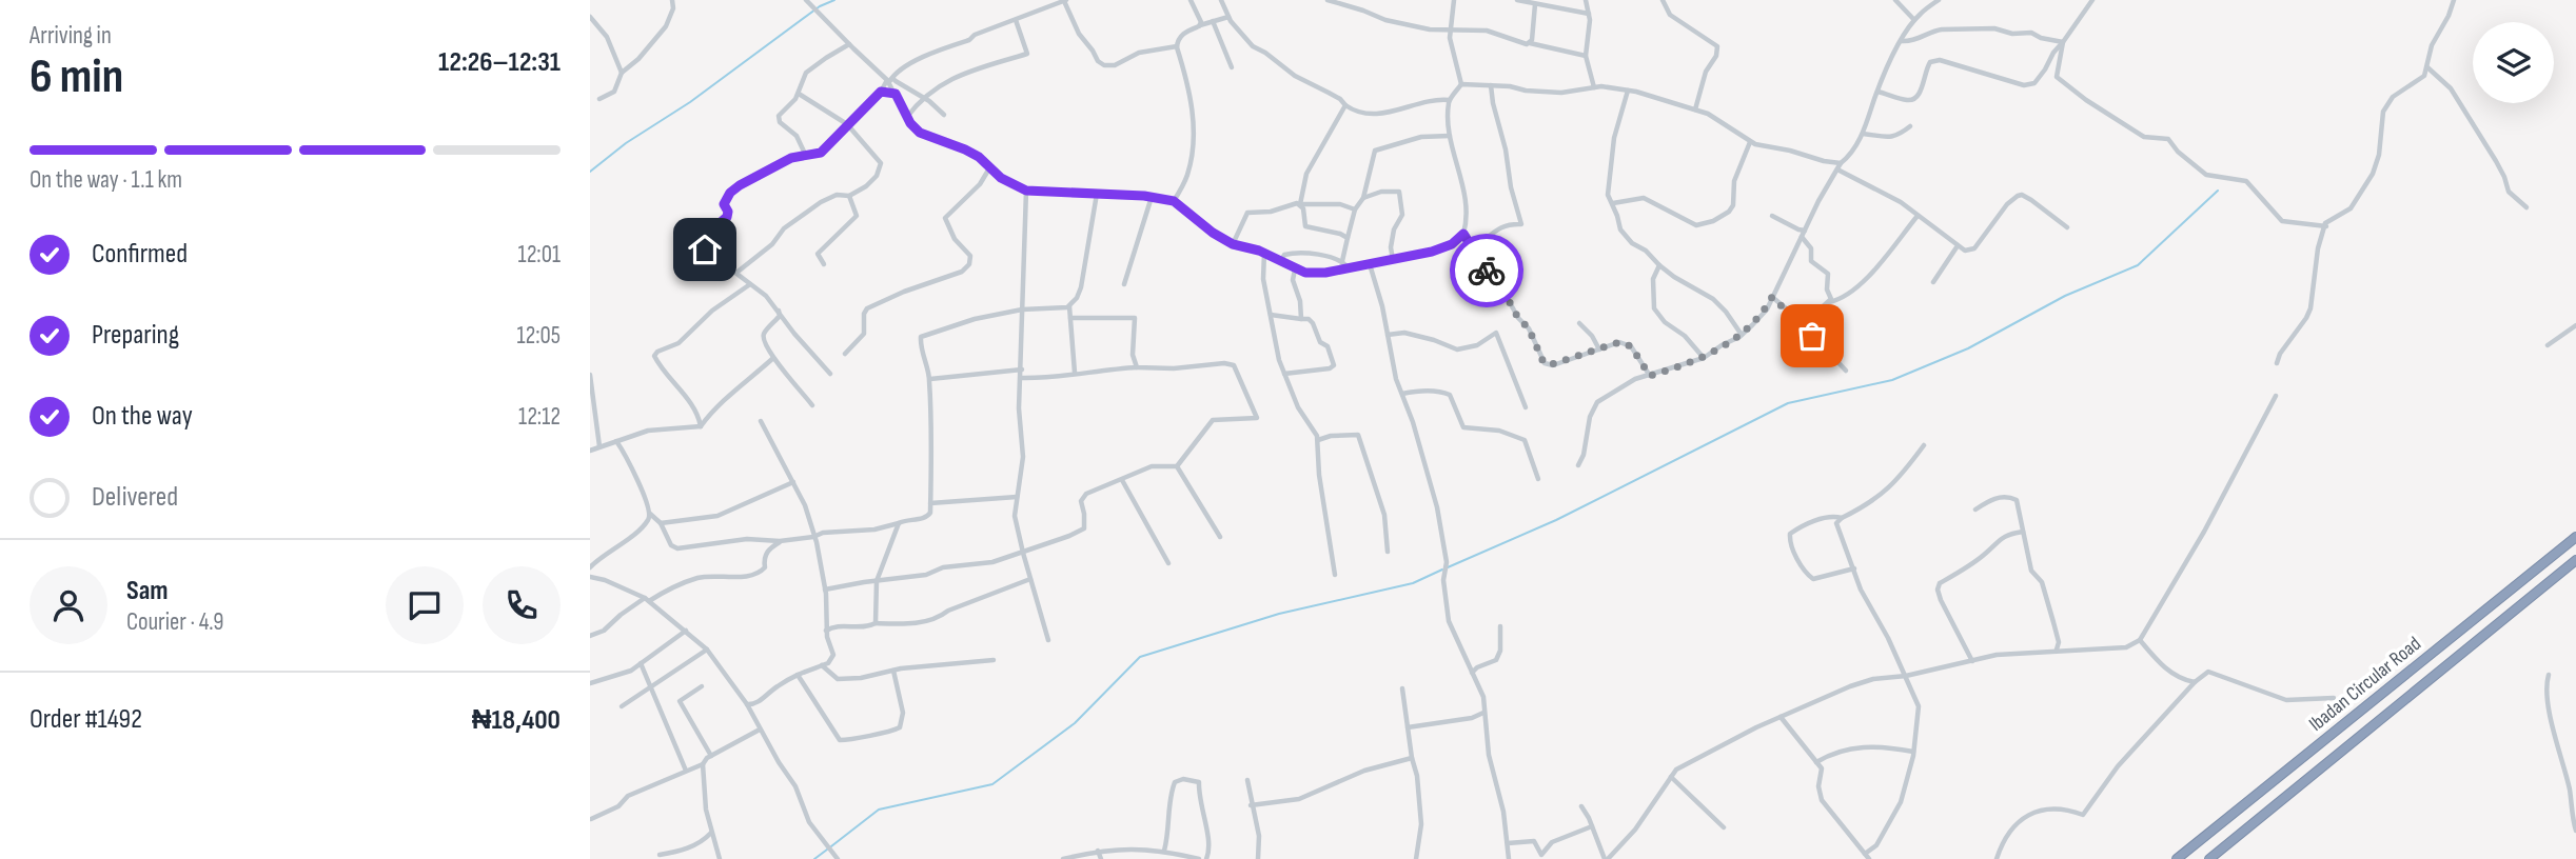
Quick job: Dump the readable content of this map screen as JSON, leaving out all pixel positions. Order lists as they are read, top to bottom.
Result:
{
  "streets": {
    "highway": ["Ibadan Circular Road"]
  },
  "page": {
    "heading": ["6 min", "Arriving in", "12:26–12:31"],
    "panel": [
      "Sam",
      "Courier · 4.9",
      "Order #1492",
      "₦18,400"
    ],
    "bar": "On the way · 1.1 km",
    "list": [
      ["Confirmed", "12:01"],
      ["Preparing", "12:05"],
      ["On the way", "12:12"],
      "Delivered"
    ]
  }
}
